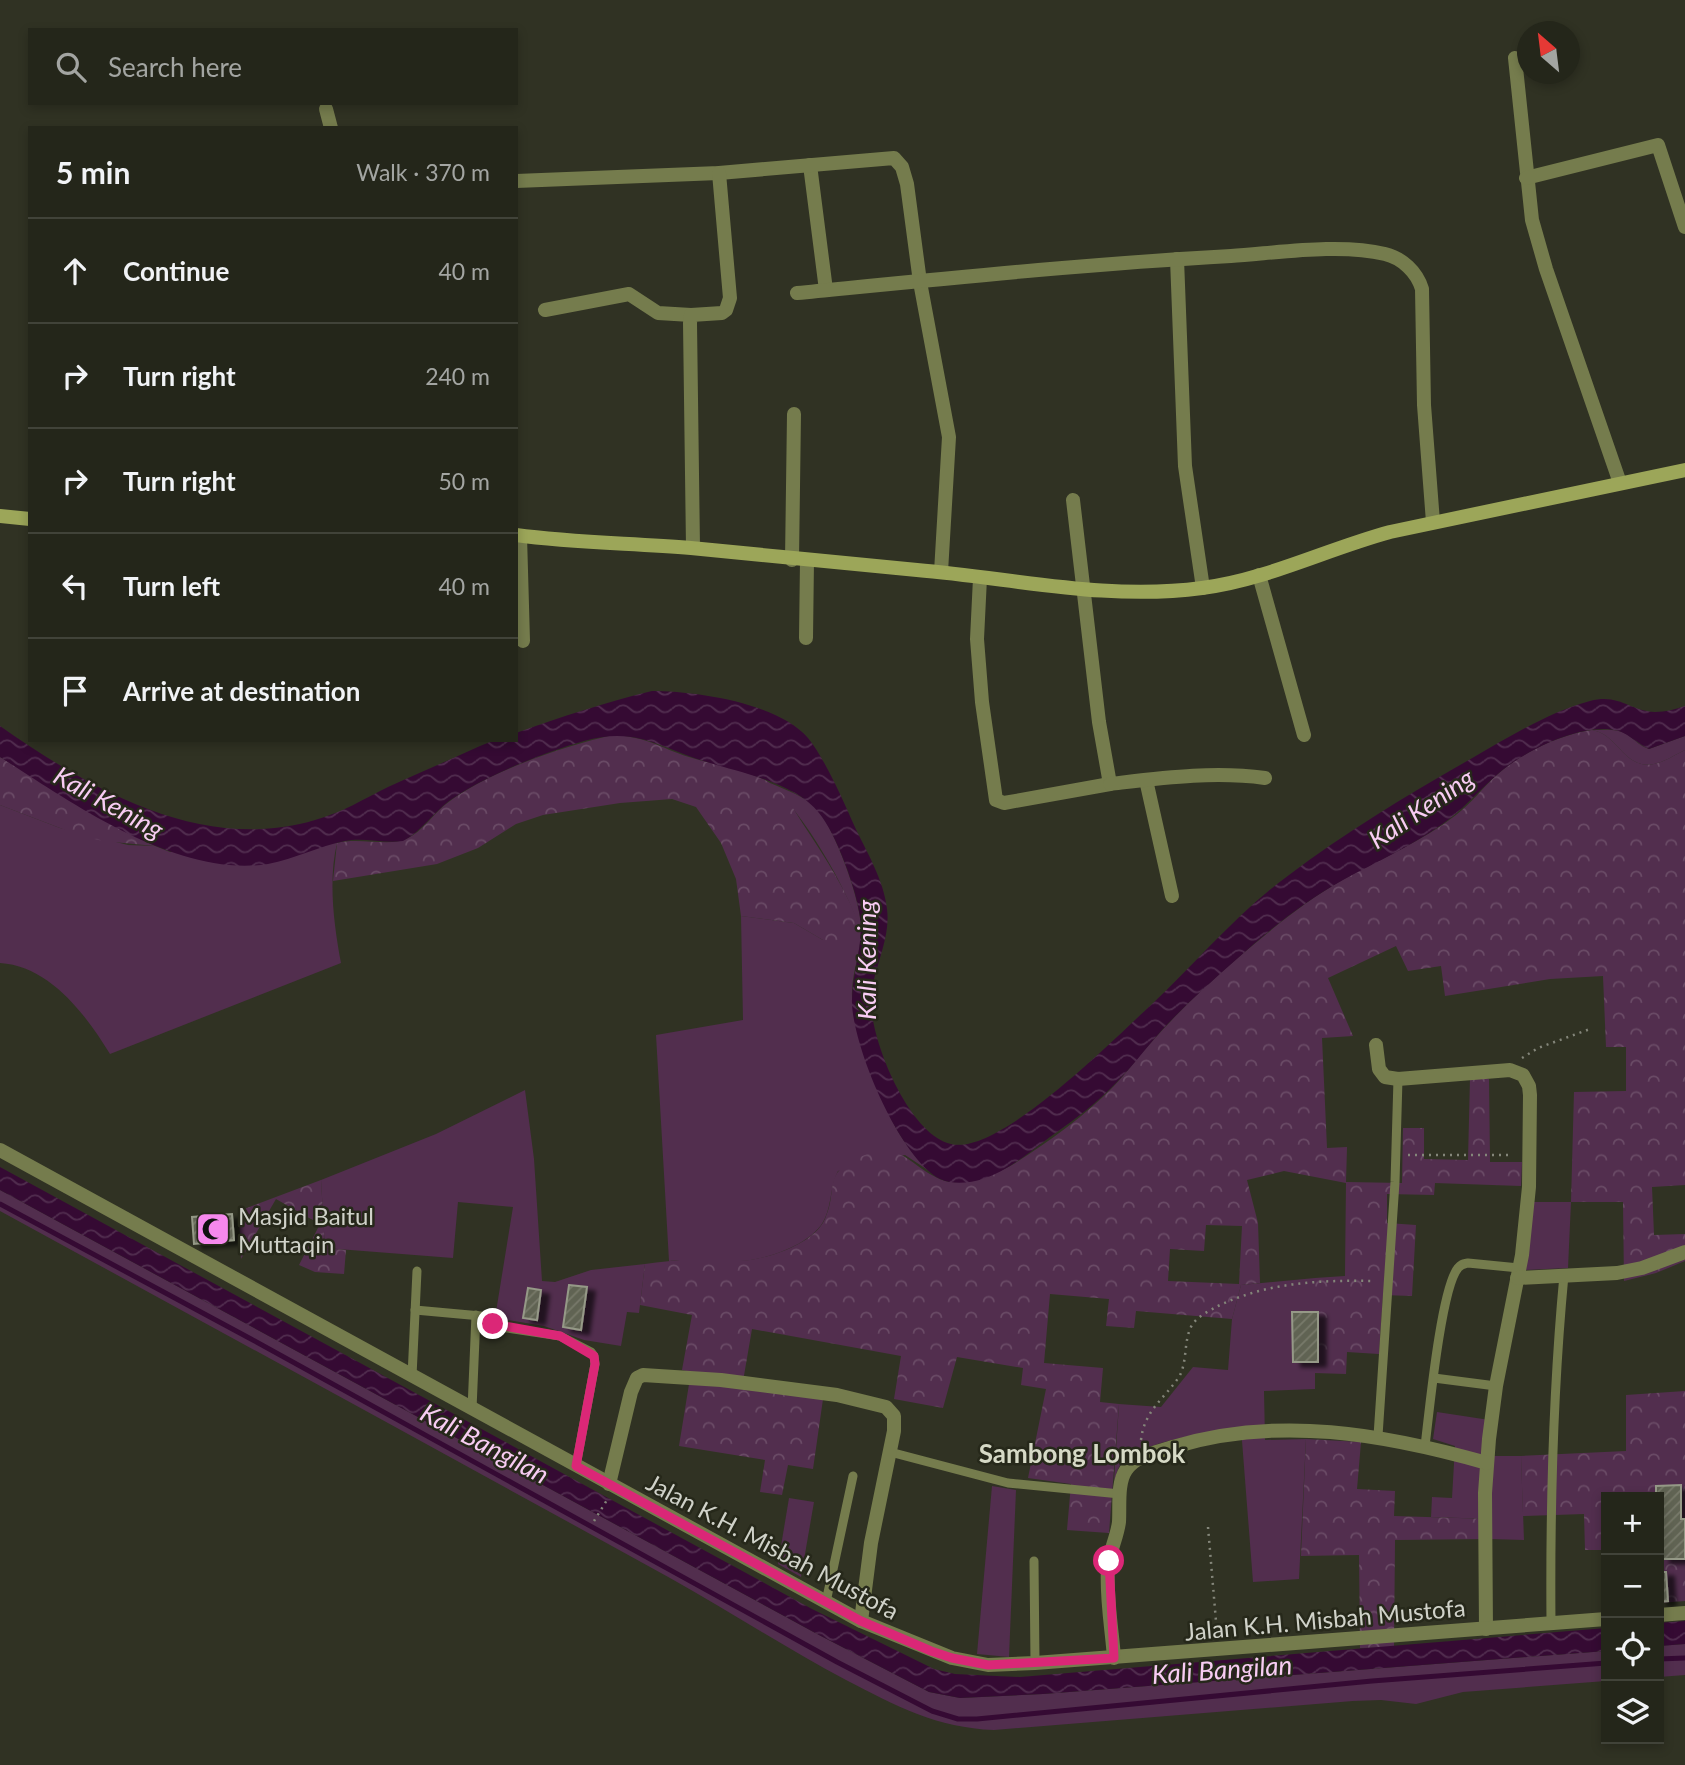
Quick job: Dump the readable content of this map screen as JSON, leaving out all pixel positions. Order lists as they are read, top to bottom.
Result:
{
  "streets": {
    "street": ["Jalan K.H. Misbah Mustofa"]
  },
  "districts": ["Sambong Lombok"],
  "water": ["Kali Kening", "Kali Bangilan"],
  "places": {
    "mosque": ["Masjid Baitul Muttaqin"]
  },
  "north": "top left",
  "page": {
    "search": "Search here",
    "heading": ["5 min", "Walk · 370 m"],
    "list": [
      ["Continue", "40 m"],
      ["Turn right", "240 m"],
      ["Turn right", "50 m"],
      ["Turn left", "40 m"],
      "Arrive at destination"
    ],
    "map_buttons": ["+", "−"]
  }
}
